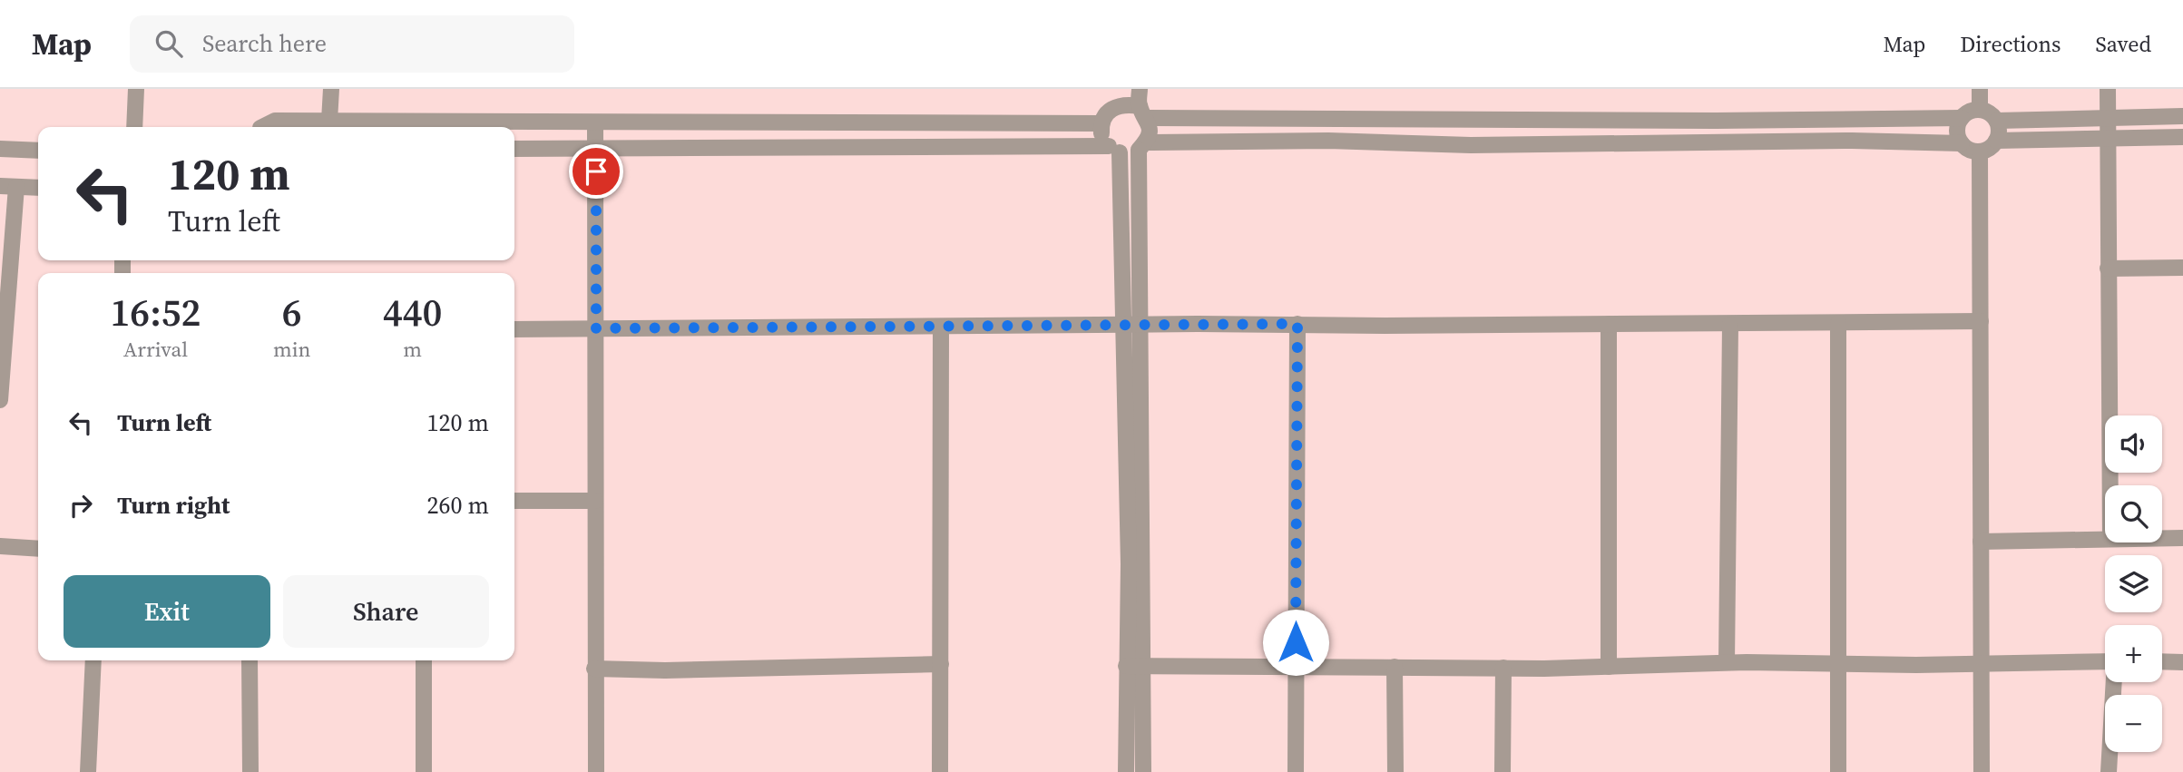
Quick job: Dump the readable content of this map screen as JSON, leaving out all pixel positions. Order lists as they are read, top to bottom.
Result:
{
  "page": {
    "header": "Map",
    "search": "Search here",
    "nav": ["Map", "Directions", "Saved"],
    "turn": ["120 m", "Turn left"],
    "eta": [
      "16:52",
      "Arrival",
      "6",
      "min",
      "440",
      "m"
    ],
    "list": [
      {
        "name": "Turn left",
        "value": "120 m"
      },
      {
        "name": "Turn right",
        "value": "260 m"
      }
    ],
    "map_buttons": ["+", "−"],
    "buttons": ["Exit", "Share"]
  }
}
